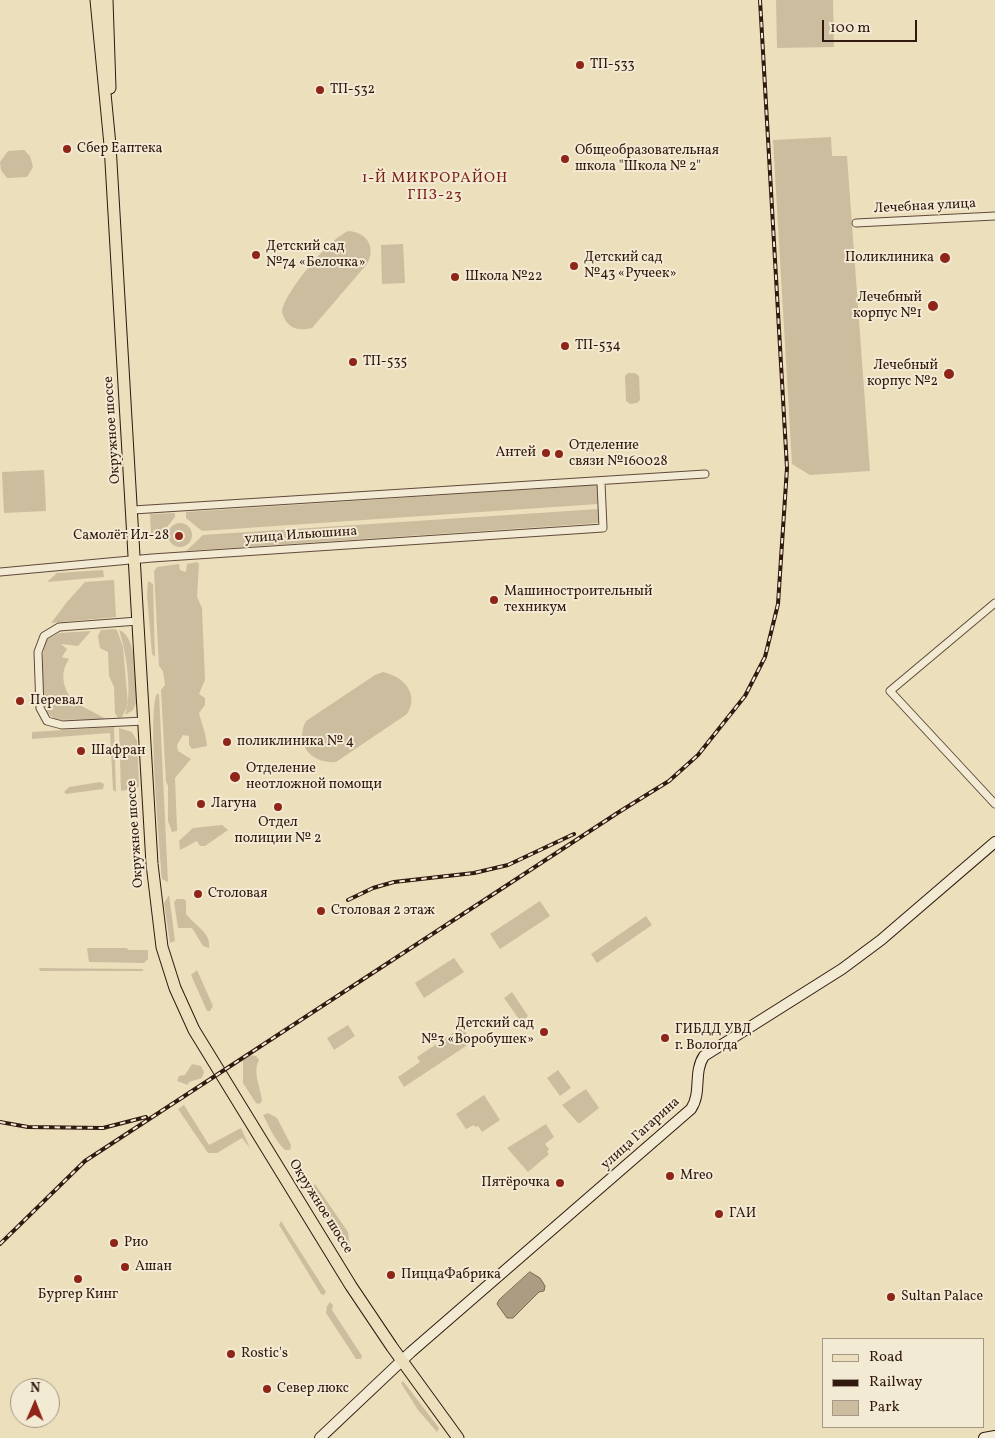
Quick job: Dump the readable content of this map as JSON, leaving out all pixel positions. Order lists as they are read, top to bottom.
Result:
{
  "streets": {
    "main road": ["Окружное шоссе"],
    "street": ["Лечебная улица", "улица Ильюшина", "улица Гагарина"]
  },
  "crossings": [
    ["Окружное шоссе", "улица Ильюшина"],
    ["Окружное шоссе", "улица Гагарина"]
  ],
  "districts": ["1-Й МИКРОРАЙОН ГПЗ-23"],
  "places": [
    "ТП-533",
    "ТП-532",
    "Сбер Еаптека",
    "Общеобразовательная школа \"Школа № 2\"",
    "Детский сад №74 «Белочка»",
    "Поликлиника",
    "Детский сад №43 «Ручеек»",
    "Школа №22",
    "Лечебный корпус №1",
    "ТП-534",
    "ТП-535",
    "Лечебный корпус №2",
    "Антей",
    "Отделение связи №160028",
    "Самолёт Ил-28",
    "Машиностроительный техникум",
    "Перевал",
    "поликлиника № 4",
    "Шафран",
    "Отделение неотложной помощи",
    "Лагуна",
    "Отдел полиции № 2",
    "Столовая",
    "Столовая 2 этаж",
    "Детский сад №3 «Воробушек»",
    "ГИБДД УВД г. Вологда",
    "Mreo",
    "Пятёрочка",
    "ГАИ",
    "Рио",
    "Ашан",
    "ПиццаФабрика",
    "Бургер Кинг",
    "Sultan Palace",
    "Rostic's",
    "Север люкс"
  ],
  "legend": ["Road", "Railway", "Park"],
  "scale_bar": "100 m",
  "north": "top"
}
